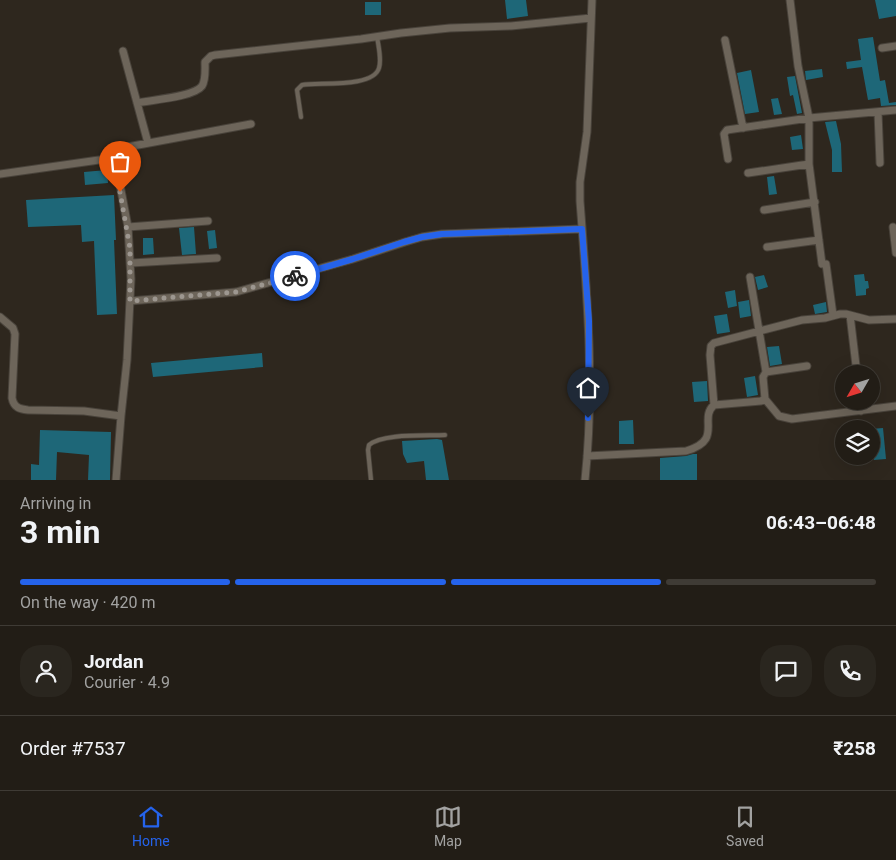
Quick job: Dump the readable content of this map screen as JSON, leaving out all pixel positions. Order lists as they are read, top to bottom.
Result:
{
  "north": "bottom left",
  "page": {
    "heading": ["3 min", "Arriving in", "06:43–06:48"],
    "panel": [
      "Jordan",
      "Courier · 4.9",
      "Order #7537",
      "₹258"
    ],
    "bar": "On the way · 420 m",
    "tabs": ["Home", "Map", "Saved"]
  }
}
